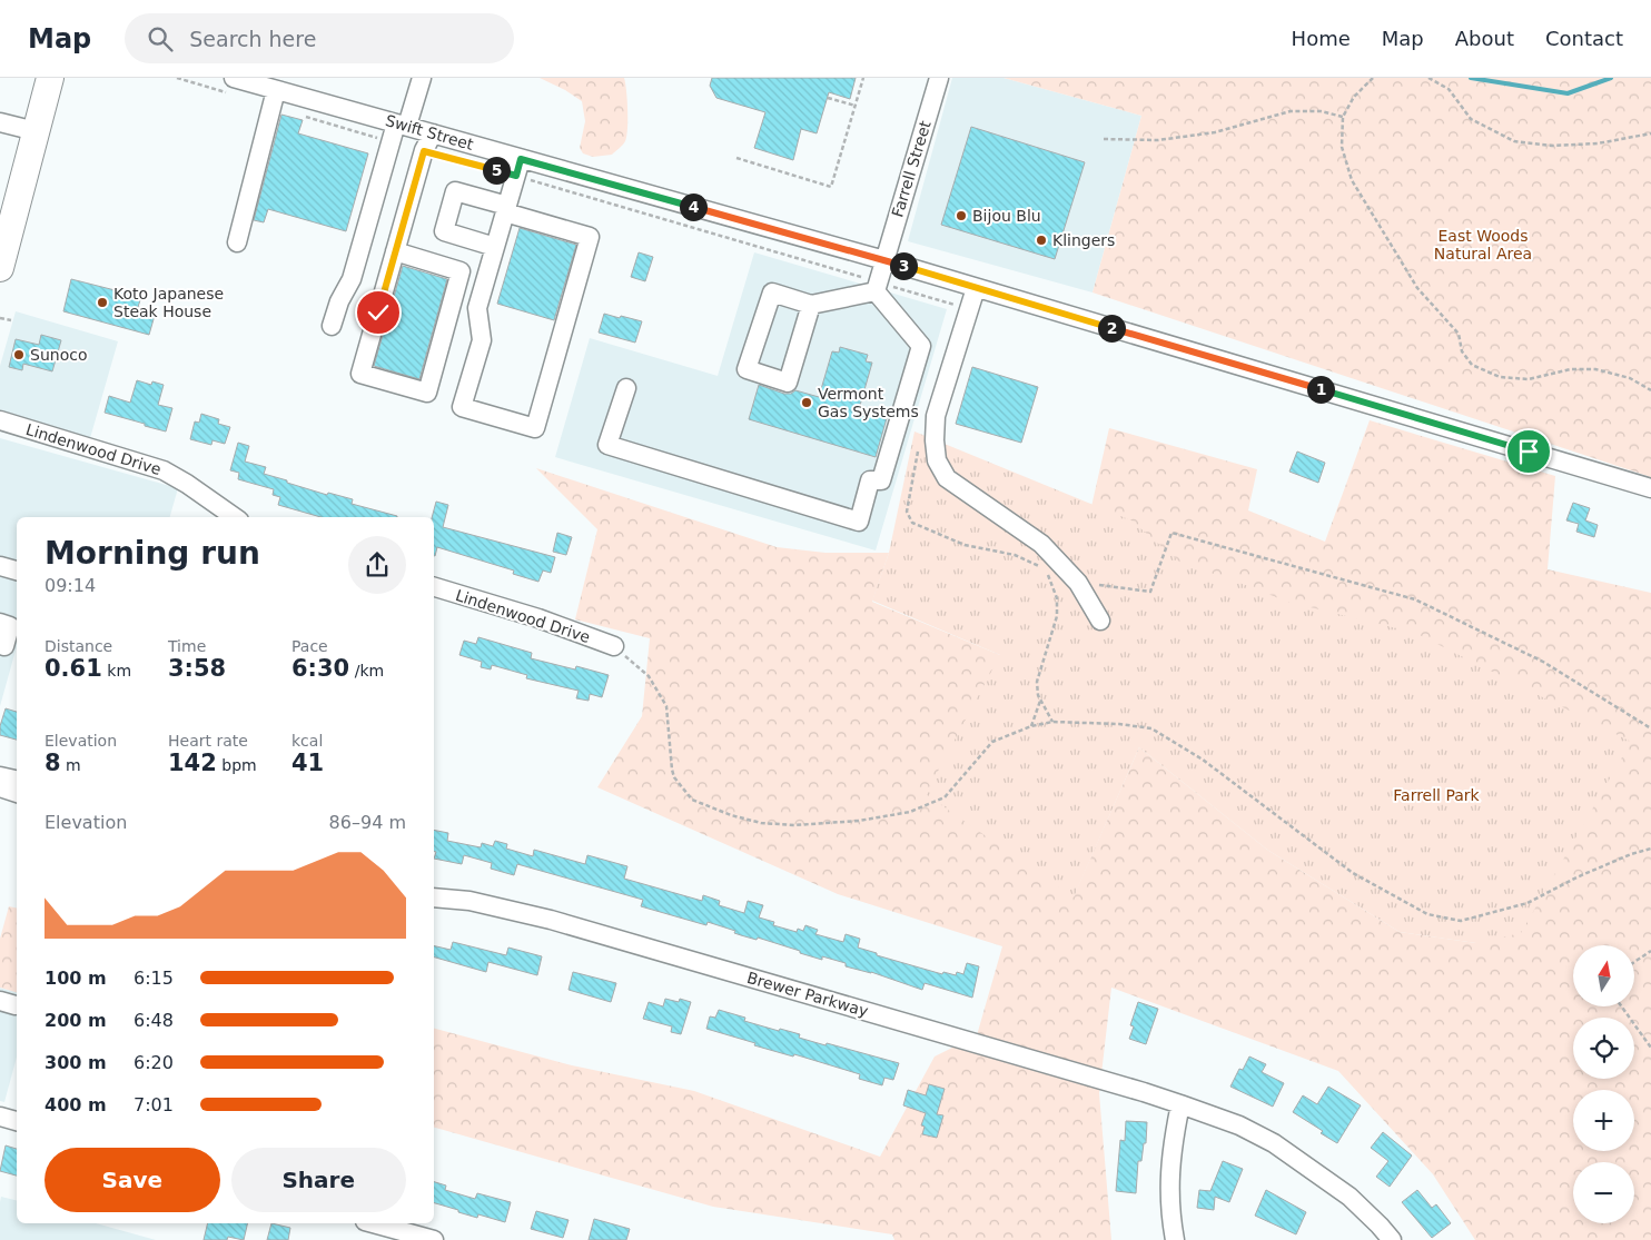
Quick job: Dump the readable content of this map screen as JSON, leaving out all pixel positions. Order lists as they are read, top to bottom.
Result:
{
  "streets": {
    "street": [
      "Swift Street",
      "Farrell Street",
      "Lindenwood Drive",
      "Brewer Parkway"
    ]
  },
  "crossings": [
    ["Swift Street", "Farrell Street"]
  ],
  "parks": ["East Woods Natural Area", "Farrell Park"],
  "places": [
    "Bijou Blu",
    "Klingers",
    "Koto Japanese Steak House",
    "Sunoco",
    "Vermont Gas Systems"
  ],
  "north": "top",
  "page": {
    "header": "Map",
    "search": "Search here",
    "nav": [
      "Home",
      "Map",
      "About",
      "Contact"
    ],
    "pins": [
      "5",
      "4",
      "3",
      "2",
      "1"
    ],
    "heading": ["Morning run", "09:14"],
    "stats": [
      ["Distance", "0.61 km"],
      ["Time", "3:58"],
      ["Pace", "6:30 /km"],
      ["Elevation", "8 m"],
      ["Heart rate", "142 bpm"],
      ["kcal", "41"]
    ],
    "chart": ["Elevation", "86–94 m"],
    "map_buttons": ["+", "−"],
    "list": [
      {
        "name": "100 m",
        "note": "6:15"
      },
      {
        "name": "200 m",
        "note": "6:48"
      },
      {
        "name": "300 m",
        "note": "6:20"
      },
      {
        "name": "400 m",
        "note": "7:01"
      }
    ],
    "buttons": ["Save", "Share"]
  }
}
